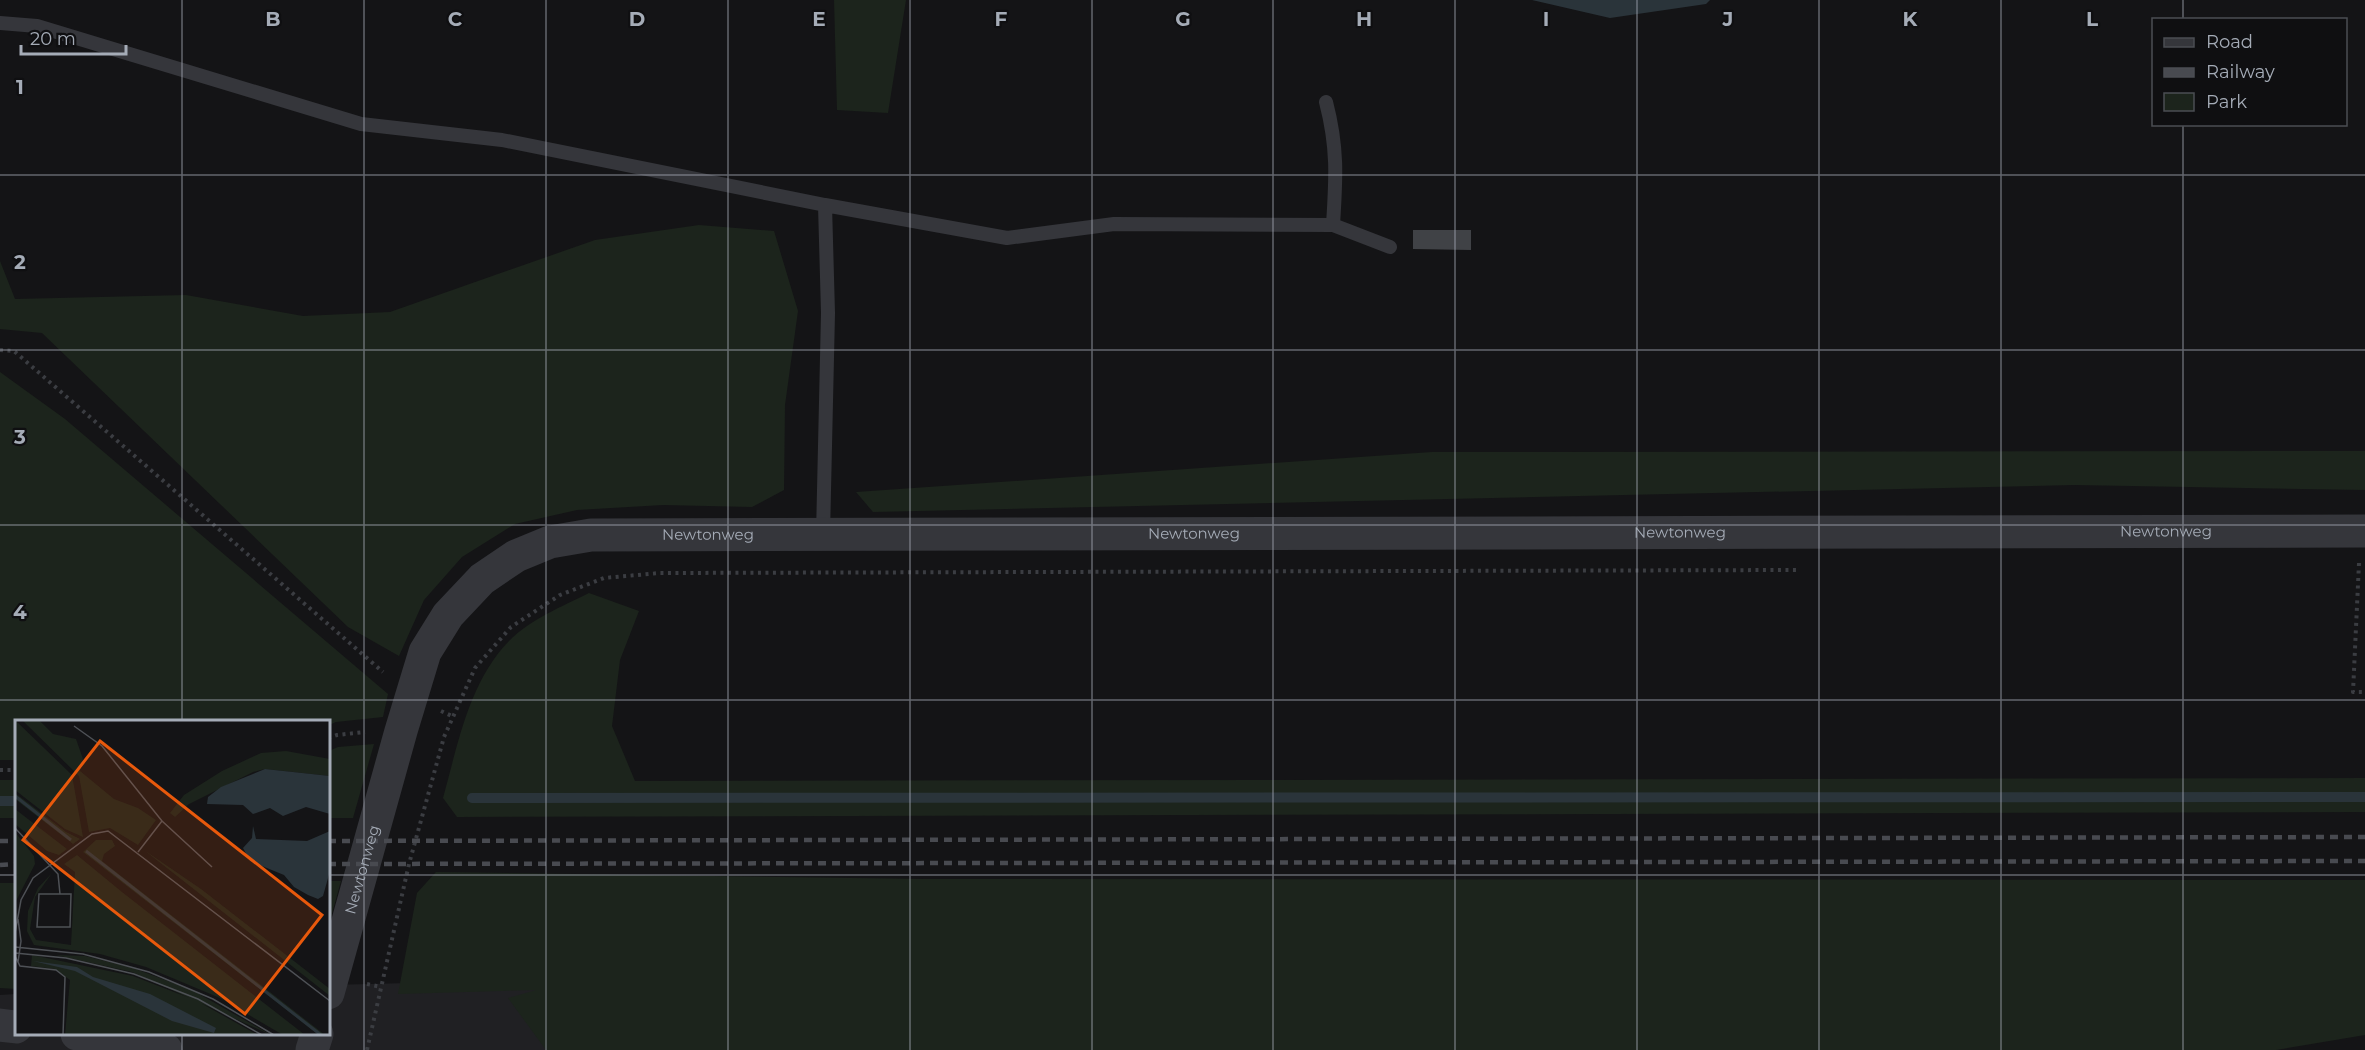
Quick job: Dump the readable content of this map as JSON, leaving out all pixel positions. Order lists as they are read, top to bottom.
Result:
{
  "streets": {
    "street": ["Newtonweg"]
  },
  "legend": ["Road", "Railway", "Park"],
  "scale_bar": "20 m",
  "grid": {
    "columns": [
      "B",
      "C",
      "D",
      "E",
      "F",
      "G",
      "H",
      "I",
      "J",
      "K",
      "L"
    ],
    "rows": [
      "1",
      "2",
      "3",
      "4"
    ]
  }
}
